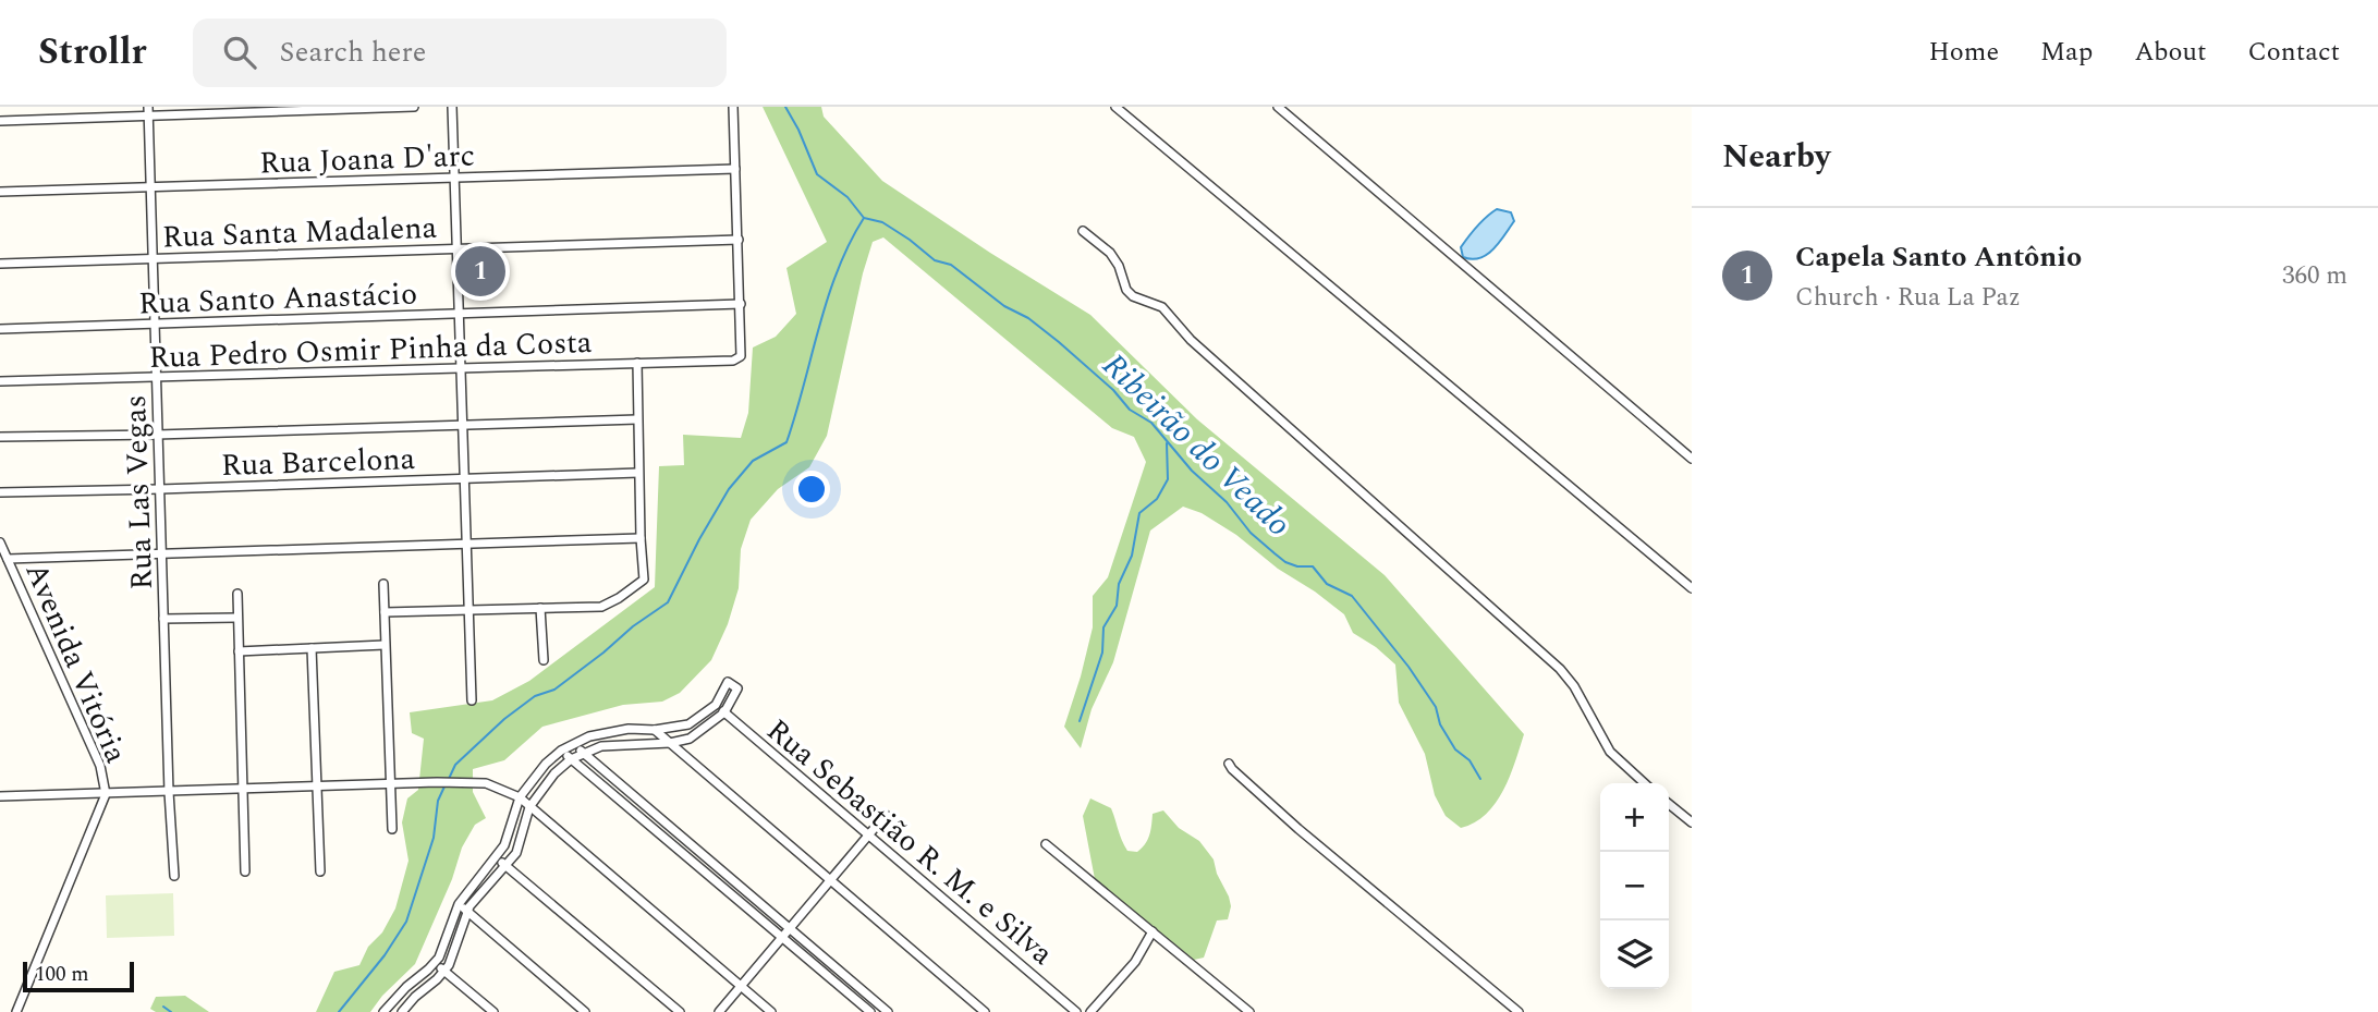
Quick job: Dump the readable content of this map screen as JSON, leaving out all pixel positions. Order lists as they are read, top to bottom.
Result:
{
  "streets": {
    "street": [
      "Rua Joana D'arc",
      "Rua Santa Madalena",
      "Rua Santo Anastácio",
      "Rua Pedro Osmir Pinha da Costa",
      "Rua Barcelona",
      "Rua Las Vegas",
      "Avenida Vitória",
      "Rua Sebastião R. M. e Silva"
    ]
  },
  "crossings": [
    ["Rua Joana D'arc", "Rua Las Vegas"],
    ["Rua Santa Madalena", "Rua Las Vegas"],
    ["Rua Santo Anastácio", "Rua Pedro Osmir Pinha da Costa"],
    ["Rua Santo Anastácio", "Rua Las Vegas"],
    ["Rua Pedro Osmir Pinha da Costa", "Rua Las Vegas"],
    ["Rua Barcelona", "Rua Las Vegas"]
  ],
  "water": ["Ribeirão do Veado"],
  "scale_bar": "100 m",
  "page": {
    "header": "Strollr",
    "search": "Search here",
    "nav": [
      "Home",
      "Map",
      "About",
      "Contact"
    ],
    "heading": "Nearby",
    "list": [
      {
        "mark": "1",
        "name": "Capela Santo Antônio",
        "note": "Church · Rua La Paz",
        "value": "360 m"
      }
    ],
    "pins": "1",
    "map_buttons": ["+", "−"],
    "scale": "100 m"
  }
}
